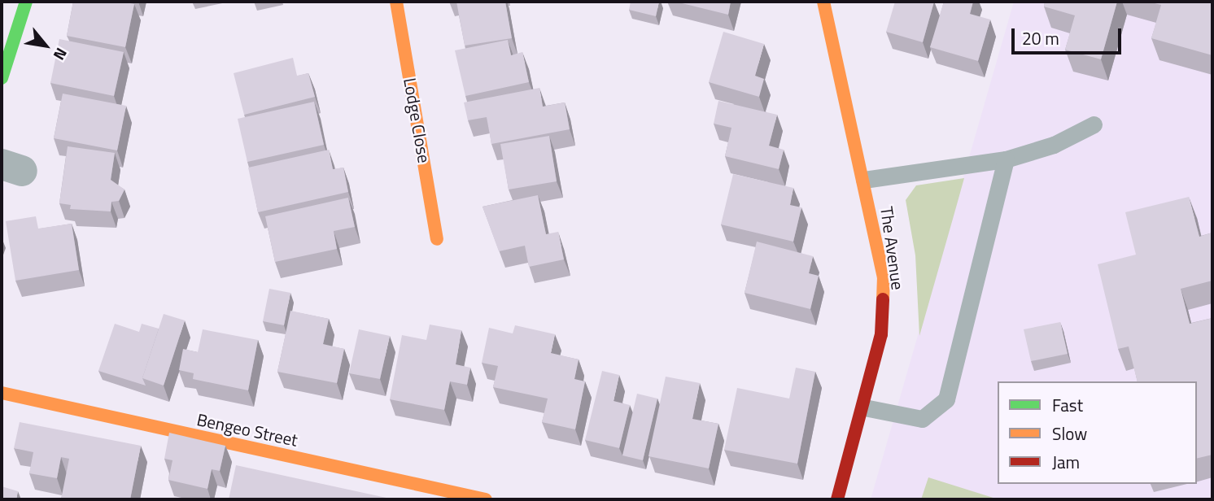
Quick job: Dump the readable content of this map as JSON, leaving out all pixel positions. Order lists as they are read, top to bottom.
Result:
{
  "streets": {
    "street": ["Lodge Close", "The Avenue", "Bengeo Street"]
  },
  "legend": ["Fast", "Slow", "Jam"],
  "scale_bar": "20 m",
  "north": "bottom right"
}
